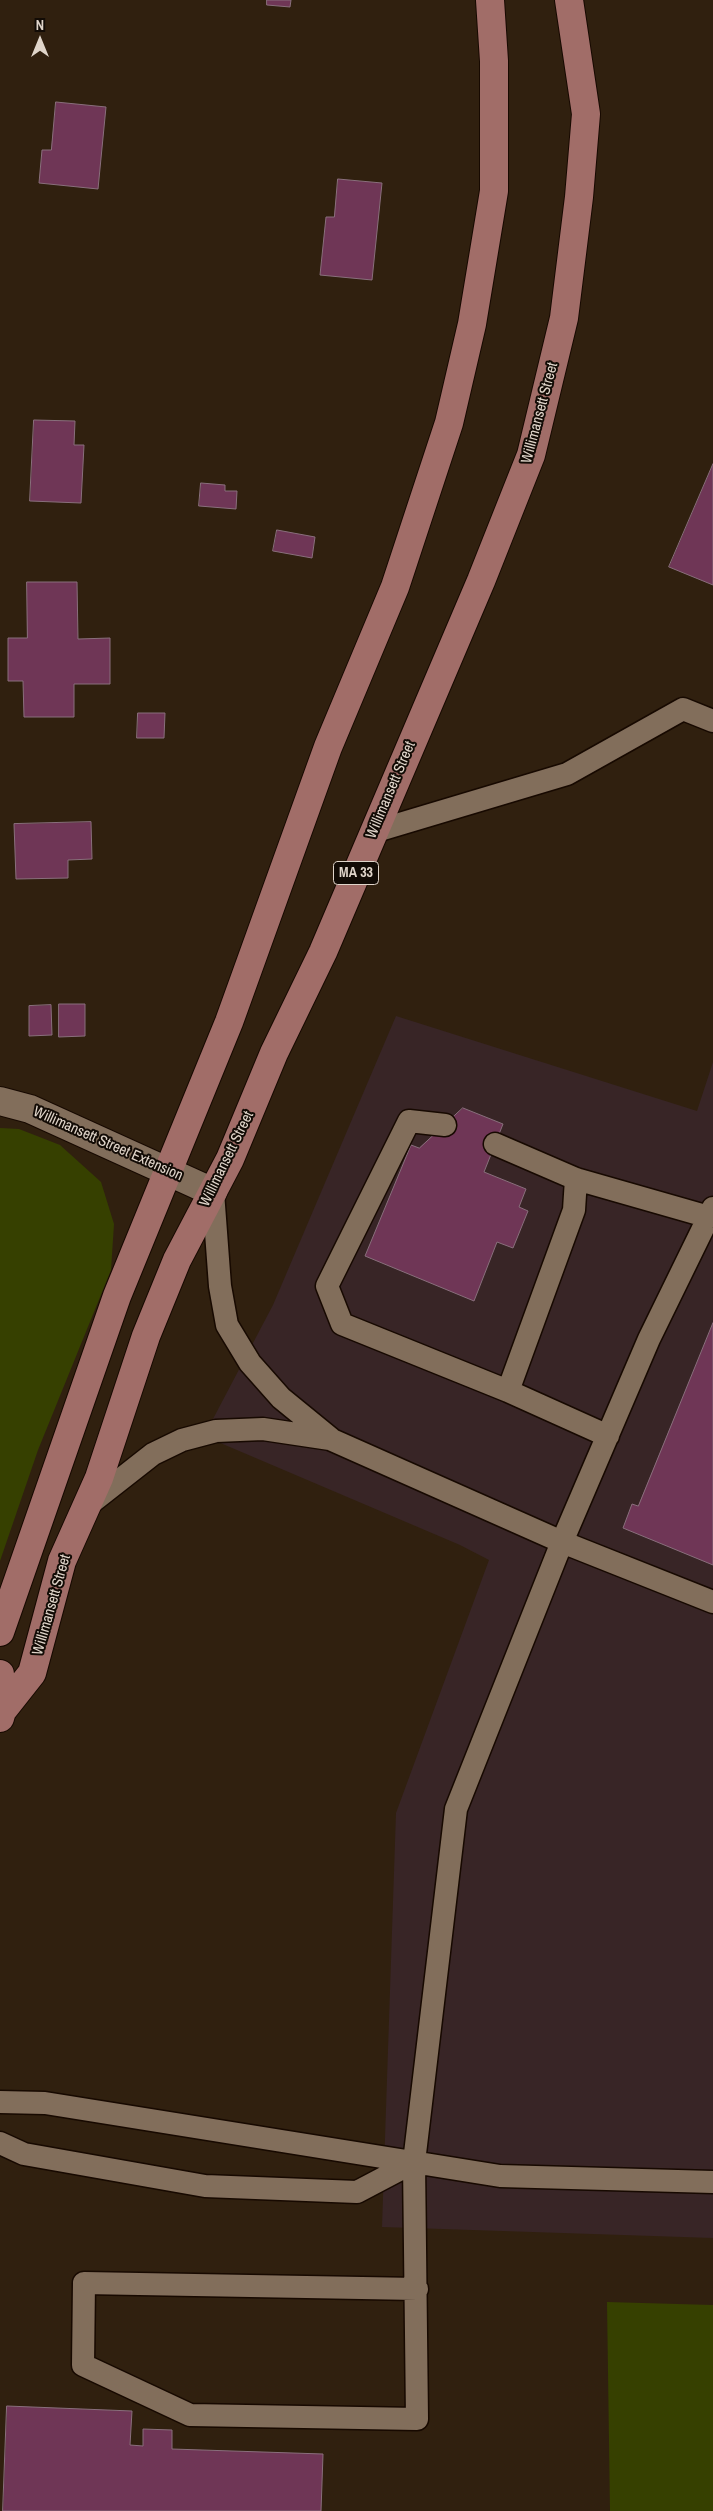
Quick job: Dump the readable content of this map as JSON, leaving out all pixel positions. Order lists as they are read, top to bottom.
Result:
{
  "streets": {
    "main road": ["Willimansett Street", "MA 33"],
    "street": ["Willimansett Street Extension"]
  },
  "crossings": [
    ["Willimansett Street", "Willimansett Street Extension"]
  ],
  "north": "top"
}
